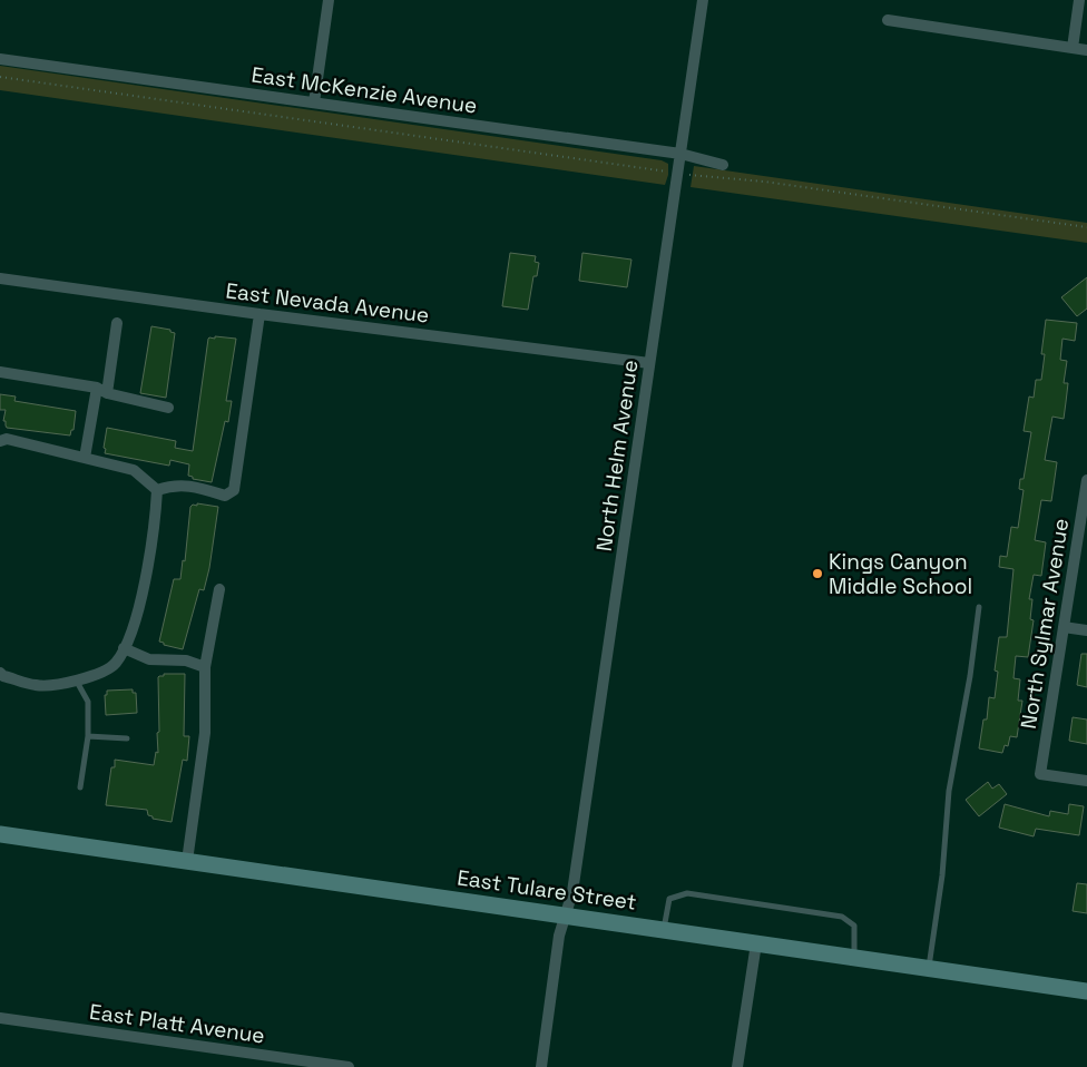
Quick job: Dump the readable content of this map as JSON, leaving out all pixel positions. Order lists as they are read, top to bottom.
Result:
{
  "streets": {
    "main road": ["East Tulare Street"],
    "street": [
      "East McKenzie Avenue",
      "East Nevada Avenue",
      "North Helm Avenue",
      "North Sylmar Avenue",
      "East Platt Avenue"
    ]
  },
  "crossings": [
    ["East McKenzie Avenue", "North Helm Avenue"],
    ["East Nevada Avenue", "North Helm Avenue"],
    ["North Helm Avenue", "East Tulare Street"]
  ],
  "places": ["Kings Canyon Middle School"]
}
